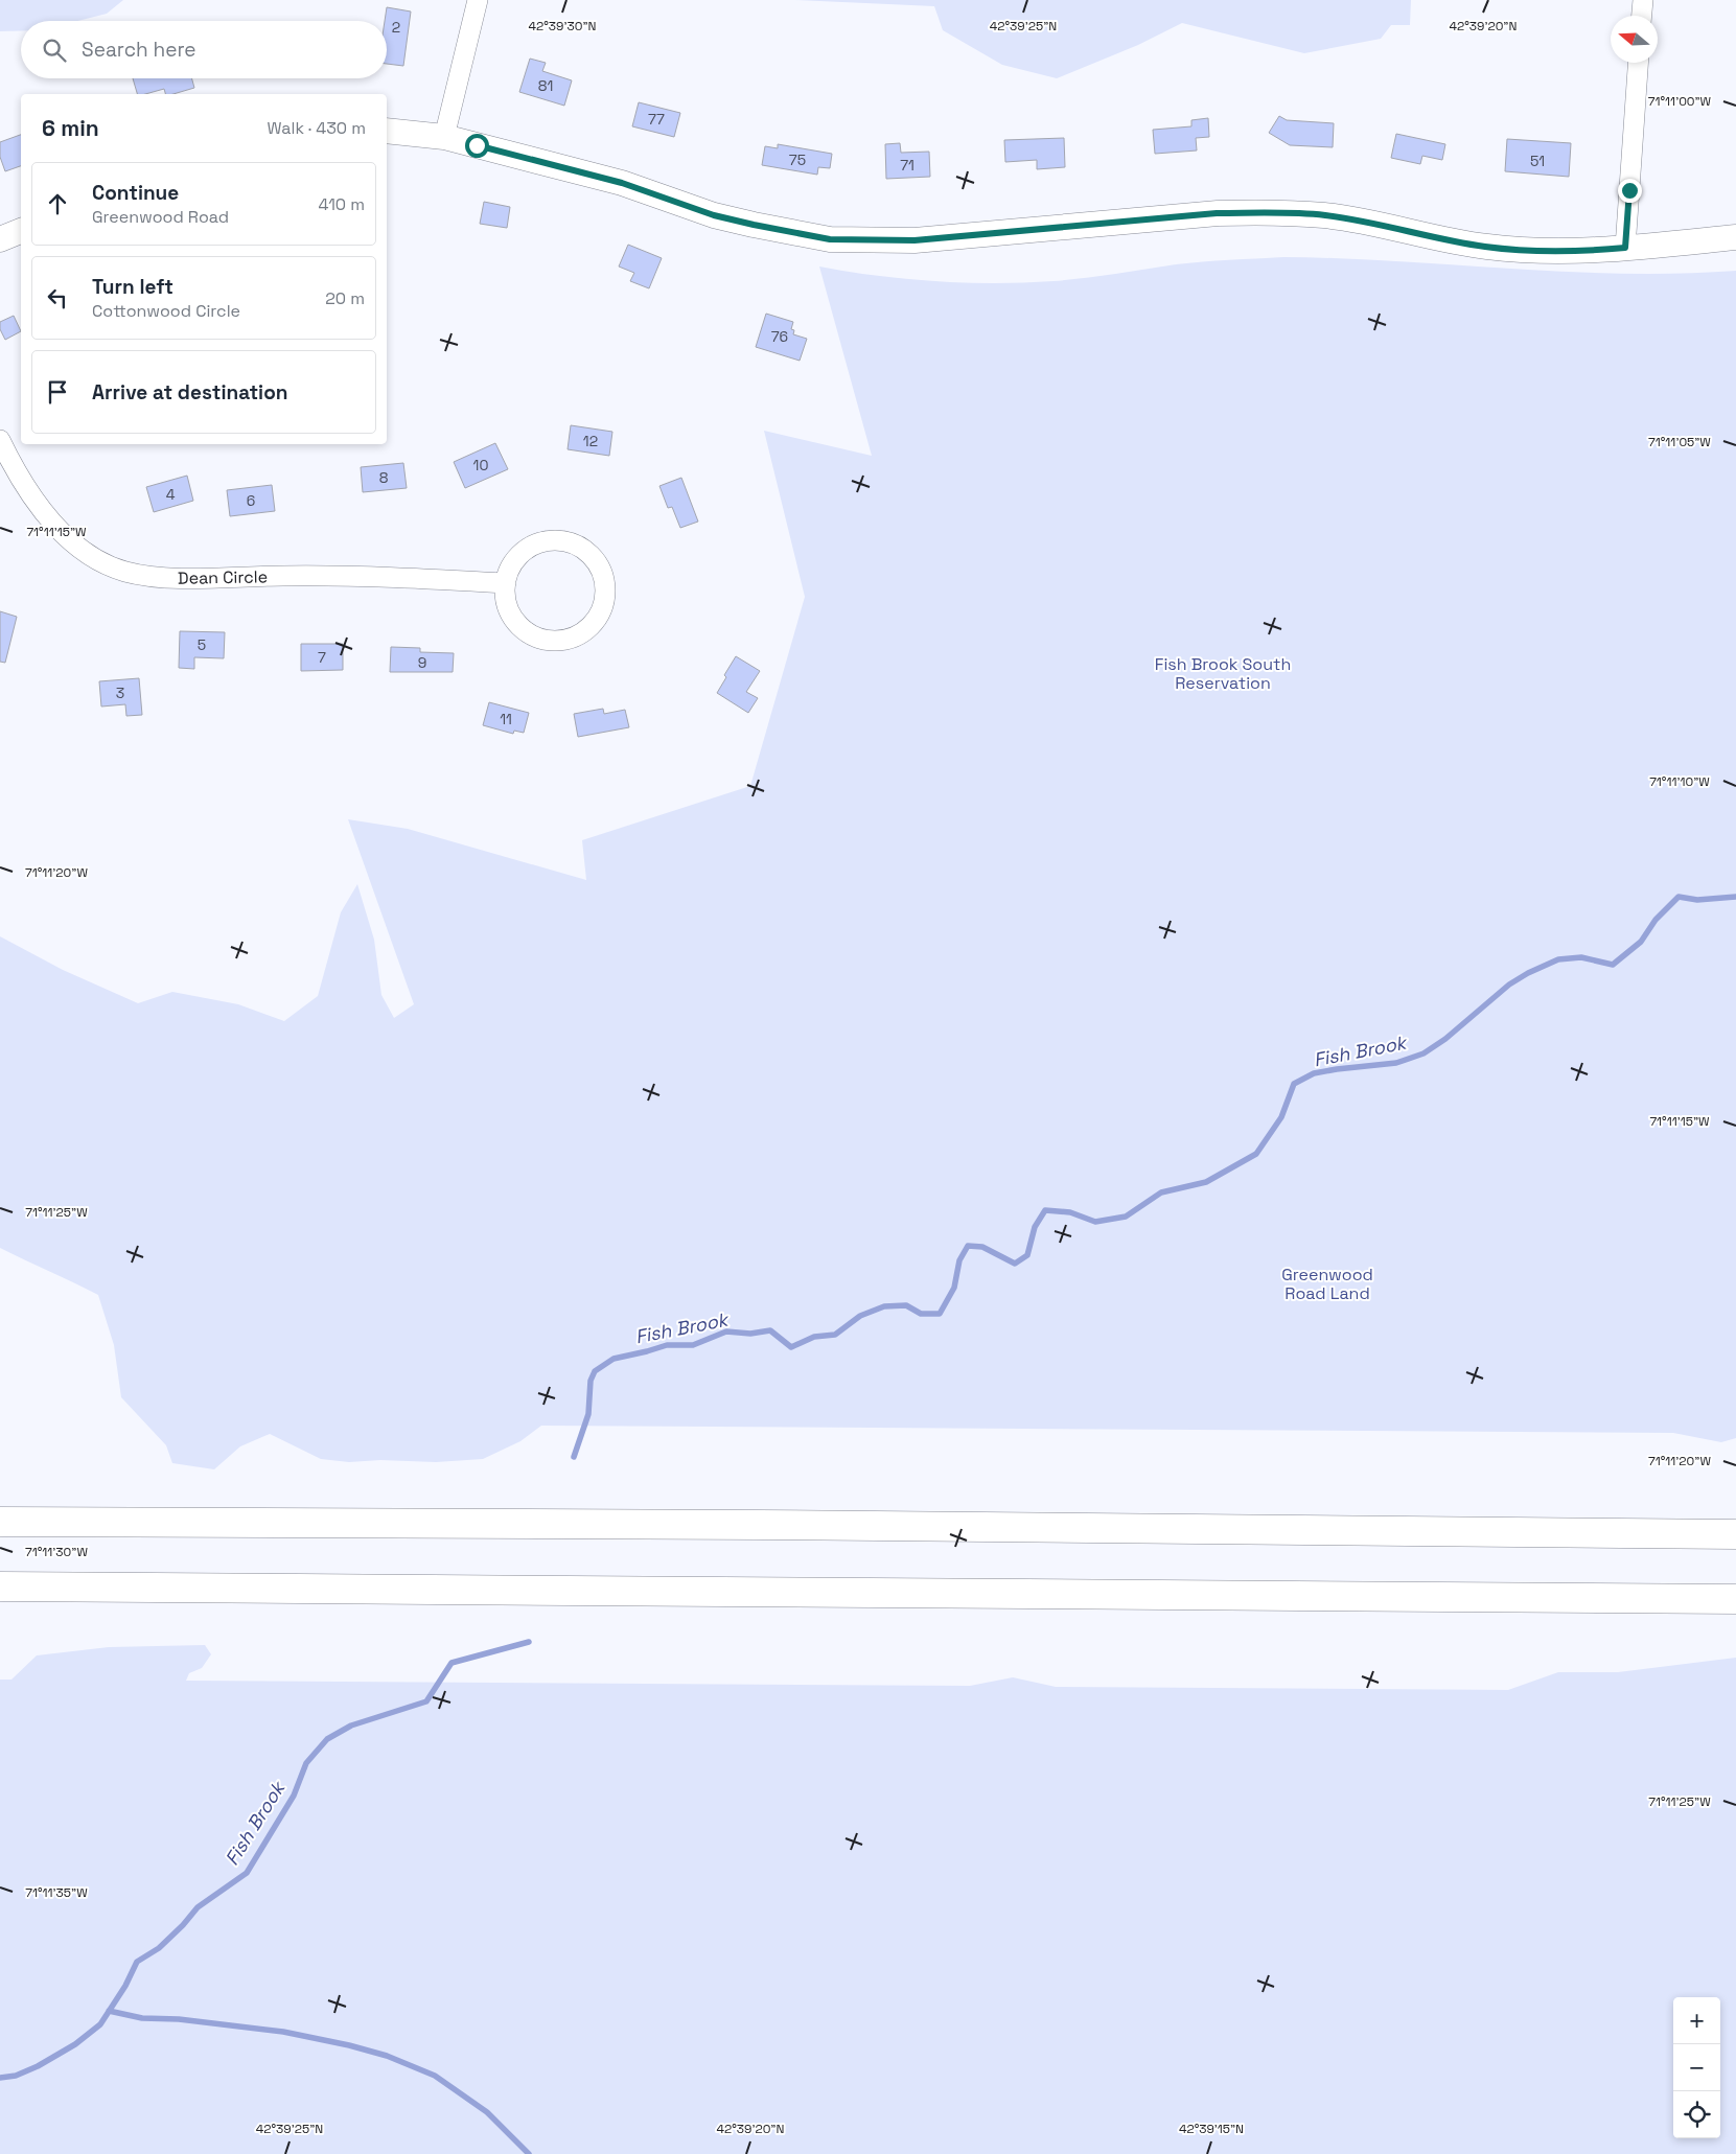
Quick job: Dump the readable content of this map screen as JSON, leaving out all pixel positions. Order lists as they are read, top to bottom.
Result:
{
  "streets": {
    "street": ["Dean Circle"]
  },
  "water": ["Fish Brook"],
  "parks": ["Fish Brook South Reservation", "Greenwood Road Land"],
  "house_numbers": [
    "2",
    "81",
    "77",
    "75",
    "51",
    "71",
    "76",
    "12",
    "10",
    "8",
    "4",
    "6",
    "5",
    "7",
    "9",
    "3",
    "11"
  ],
  "north": "left",
  "page": {
    "search": "Search here",
    "heading": ["6 min", "Walk · 430 m"],
    "list": [
      ["Continue", "Greenwood Road", "410 m"],
      ["Turn left", "Cottonwood Circle", "20 m"],
      "Arrive at destination"
    ],
    "map_buttons": ["+", "−"]
  },
  "coordinates": [
    "42°39'30\"N",
    "42°39'25\"N",
    "42°39'20\"N",
    "71°11'00\"W",
    "71°11'05\"W",
    "71°11'15\"W",
    "71°11'10\"W",
    "71°11'20\"W",
    "71°11'25\"W",
    "71°11'30\"W",
    "71°11'35\"W",
    "42°39'15\"N"
  ]
}
